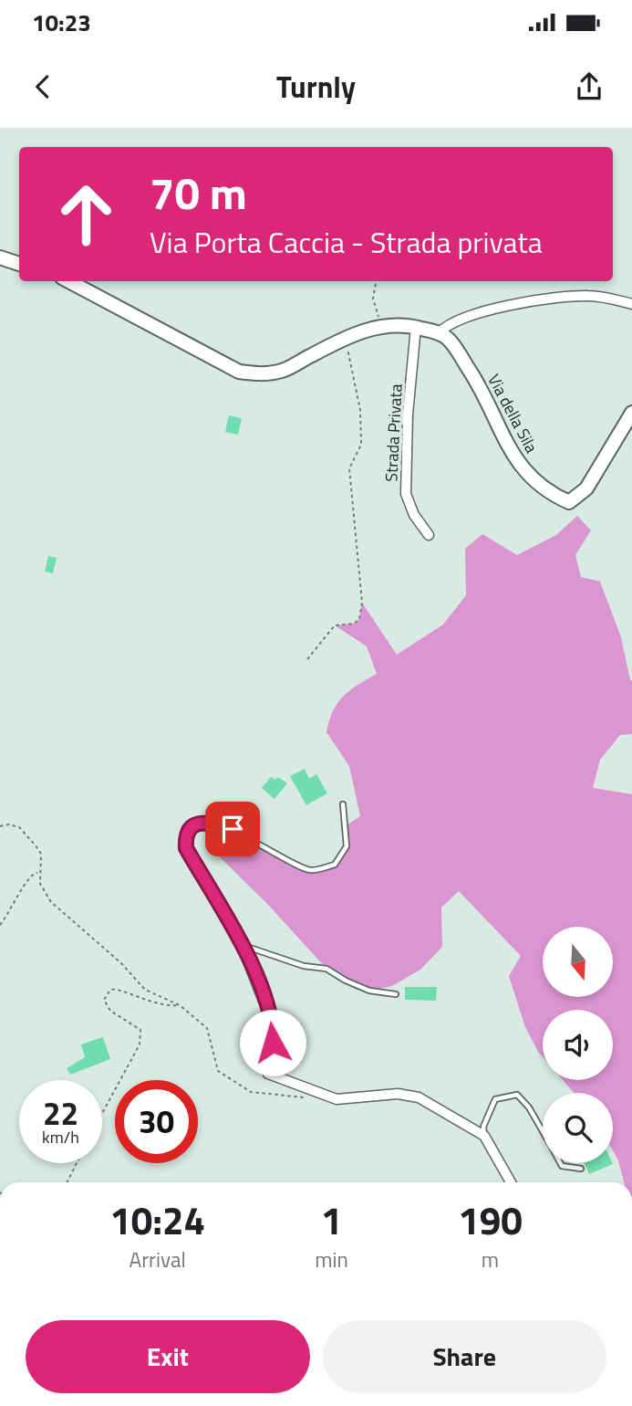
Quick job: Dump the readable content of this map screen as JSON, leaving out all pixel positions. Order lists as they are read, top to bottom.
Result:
{
  "streets": {
    "main road": ["Via della Sila"],
    "street": ["Strada Privata"]
  },
  "north": "bottom",
  "page": {
    "status": "10:23",
    "header": "Turnly",
    "turn": ["70 m", "Via Porta Caccia - Strada privata"],
    "speed": "22 km/h",
    "limit": "30",
    "eta": [
      "10:24",
      "Arrival",
      "1",
      "min",
      "190",
      "m"
    ],
    "buttons": ["Exit", "Share"]
  }
}
